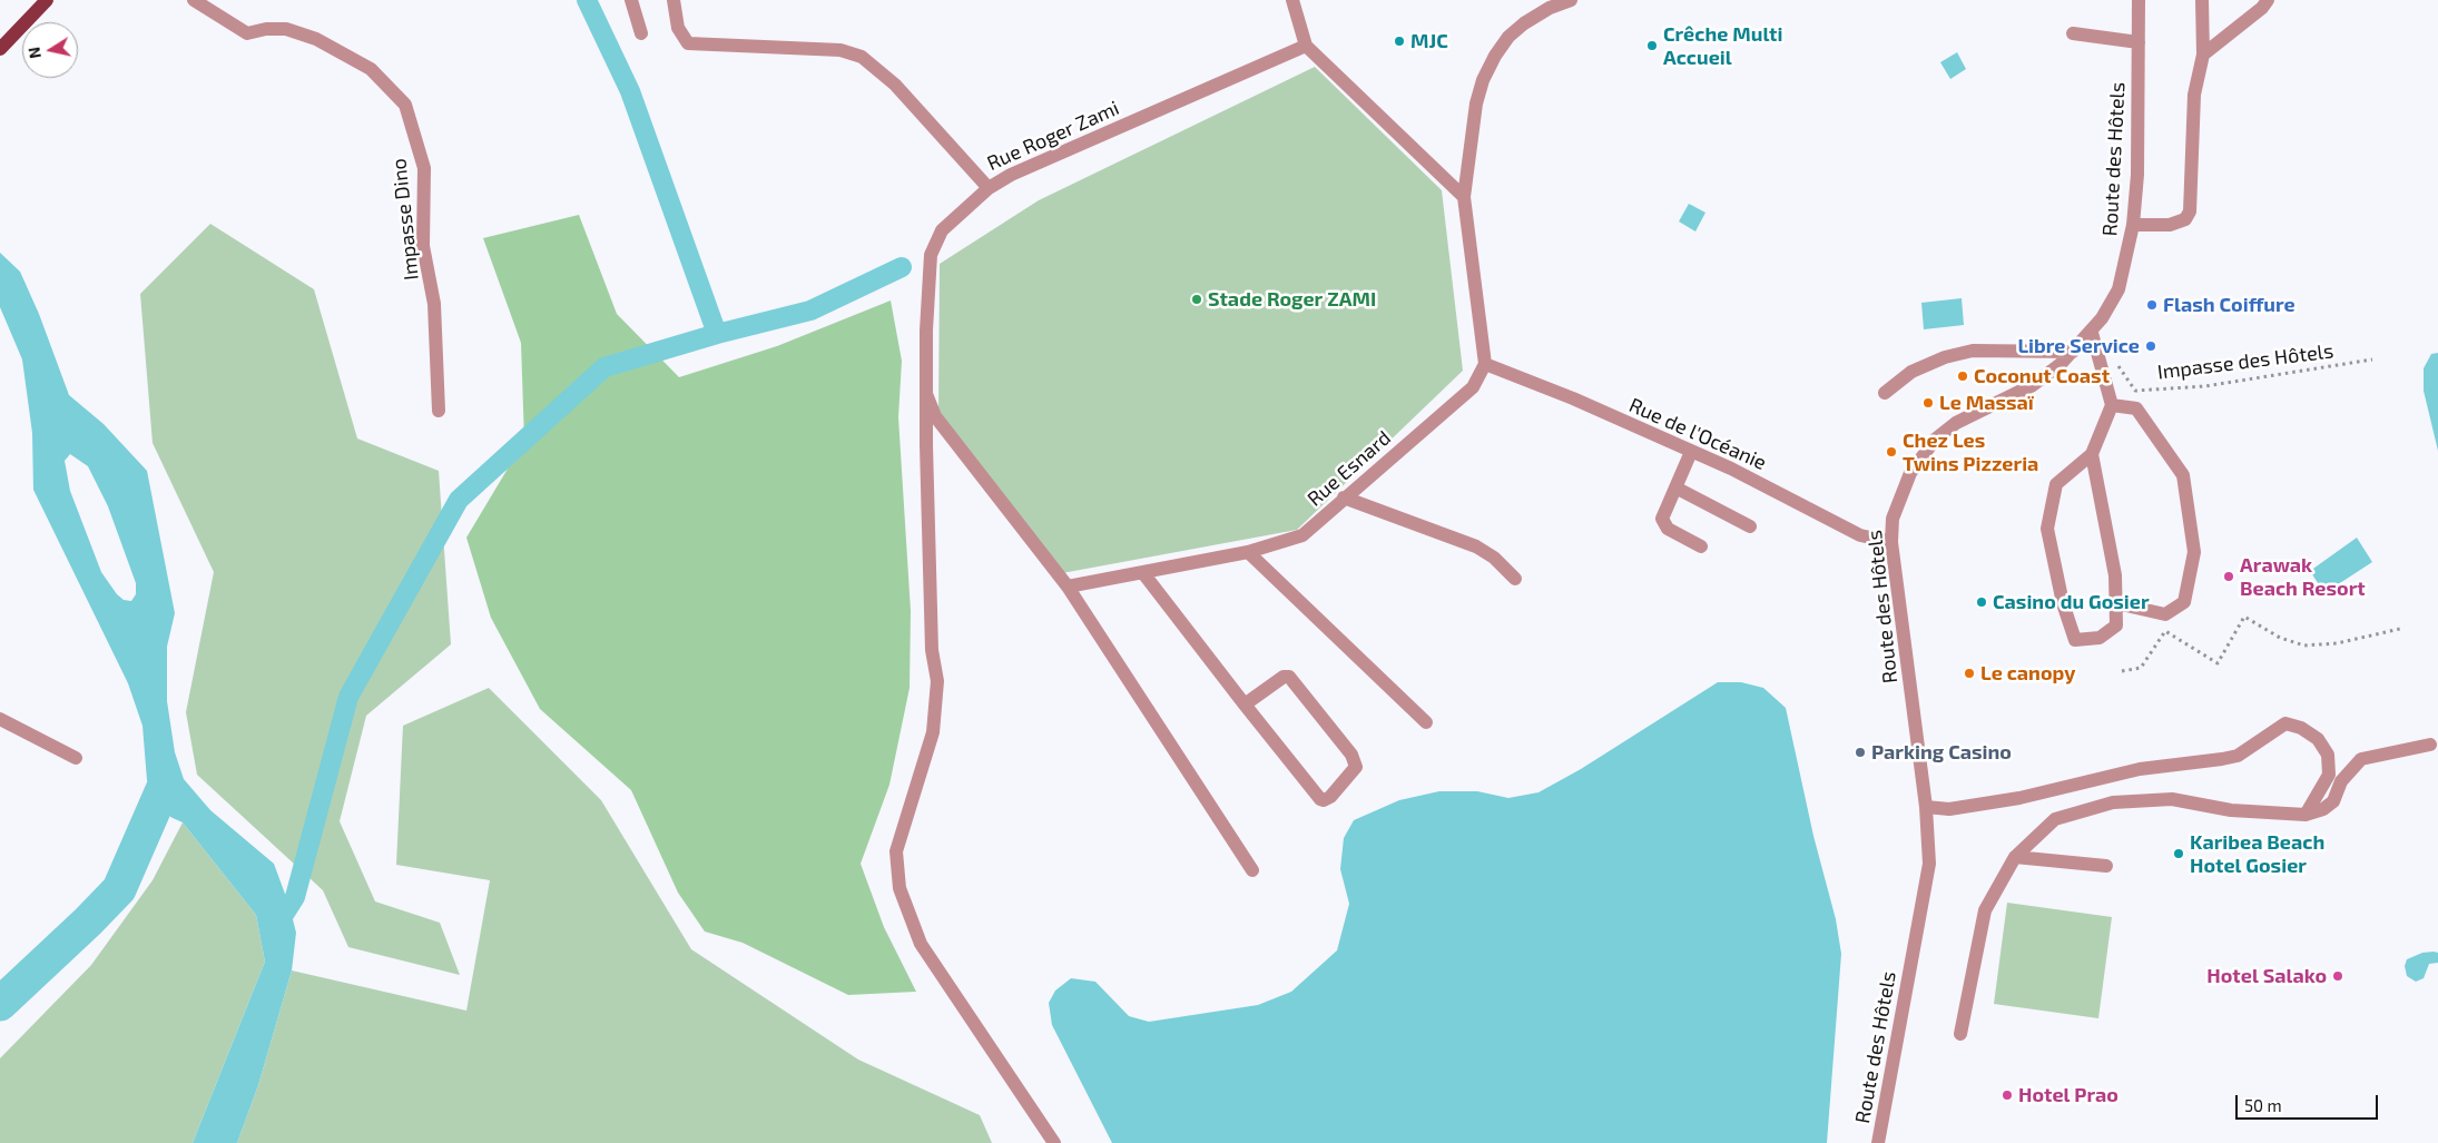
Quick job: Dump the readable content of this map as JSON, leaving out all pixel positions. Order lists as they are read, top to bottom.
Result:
{
  "streets": {
    "street": [
      "Rue Roger Zami",
      "Route des Hôtels",
      "Impasse Dino",
      "Rue de l'Océanie",
      "Rue Esnard"
    ],
    "path": ["Impasse des Hôtels"]
  },
  "crossings": [
    ["Route des Hôtels", "Rue de l'Océanie"],
    ["Rue de l'Océanie", "Rue Esnard"]
  ],
  "places": [
    "MJC",
    "Crêche Multi Accueil",
    "Stade Roger ZAMI",
    "Flash Coiffure",
    "Libre Service",
    "Coconut Coast",
    "Le Massaï",
    "Chez Les Twins Pizzeria",
    "Arawak Beach Resort",
    "Casino du Gosier",
    "Le canopy",
    "Parking Casino",
    "Karibea Beach Hotel Gosier",
    "Hotel Salako",
    "Hotel Prao"
  ],
  "scale_bar": "50 m",
  "north": "left"
}
